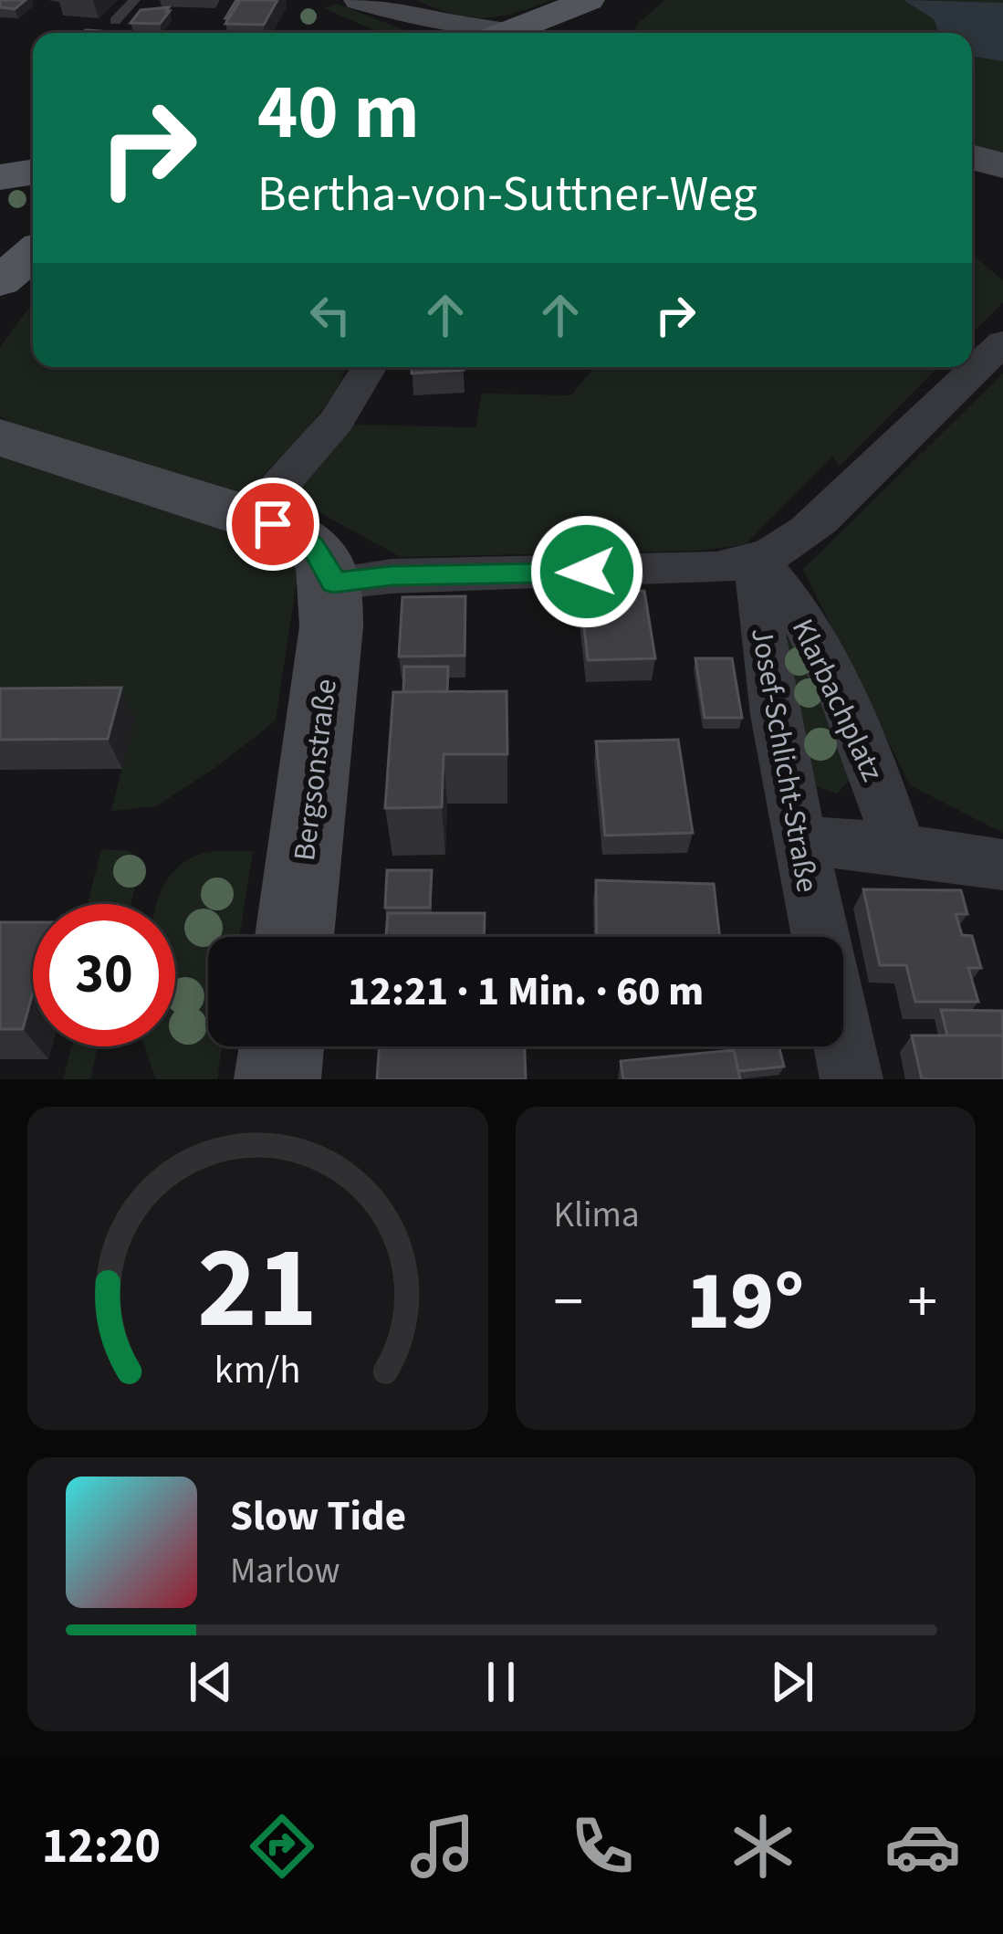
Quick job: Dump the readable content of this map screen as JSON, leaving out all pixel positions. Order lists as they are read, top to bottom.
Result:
{
  "streets": {
    "street": ["Klarbachplatz", "Josef-Schlicht-Straße", "Bergsonstraße"]
  },
  "crossings": [
    ["Klarbachplatz", "Josef-Schlicht-Straße"]
  ],
  "page": {
    "turn": ["40 m", "Bertha-von-Suttner-Weg"],
    "limit": "30",
    "trip": "12:21 · 1 Min. · 60 m",
    "tile": "Klima",
    "heat": ["−", "19°", "+"],
    "song": ["Slow Tide", "Marlow"],
    "tabs": "12:20",
    "gauge": ["21", "km/h"]
  }
}
